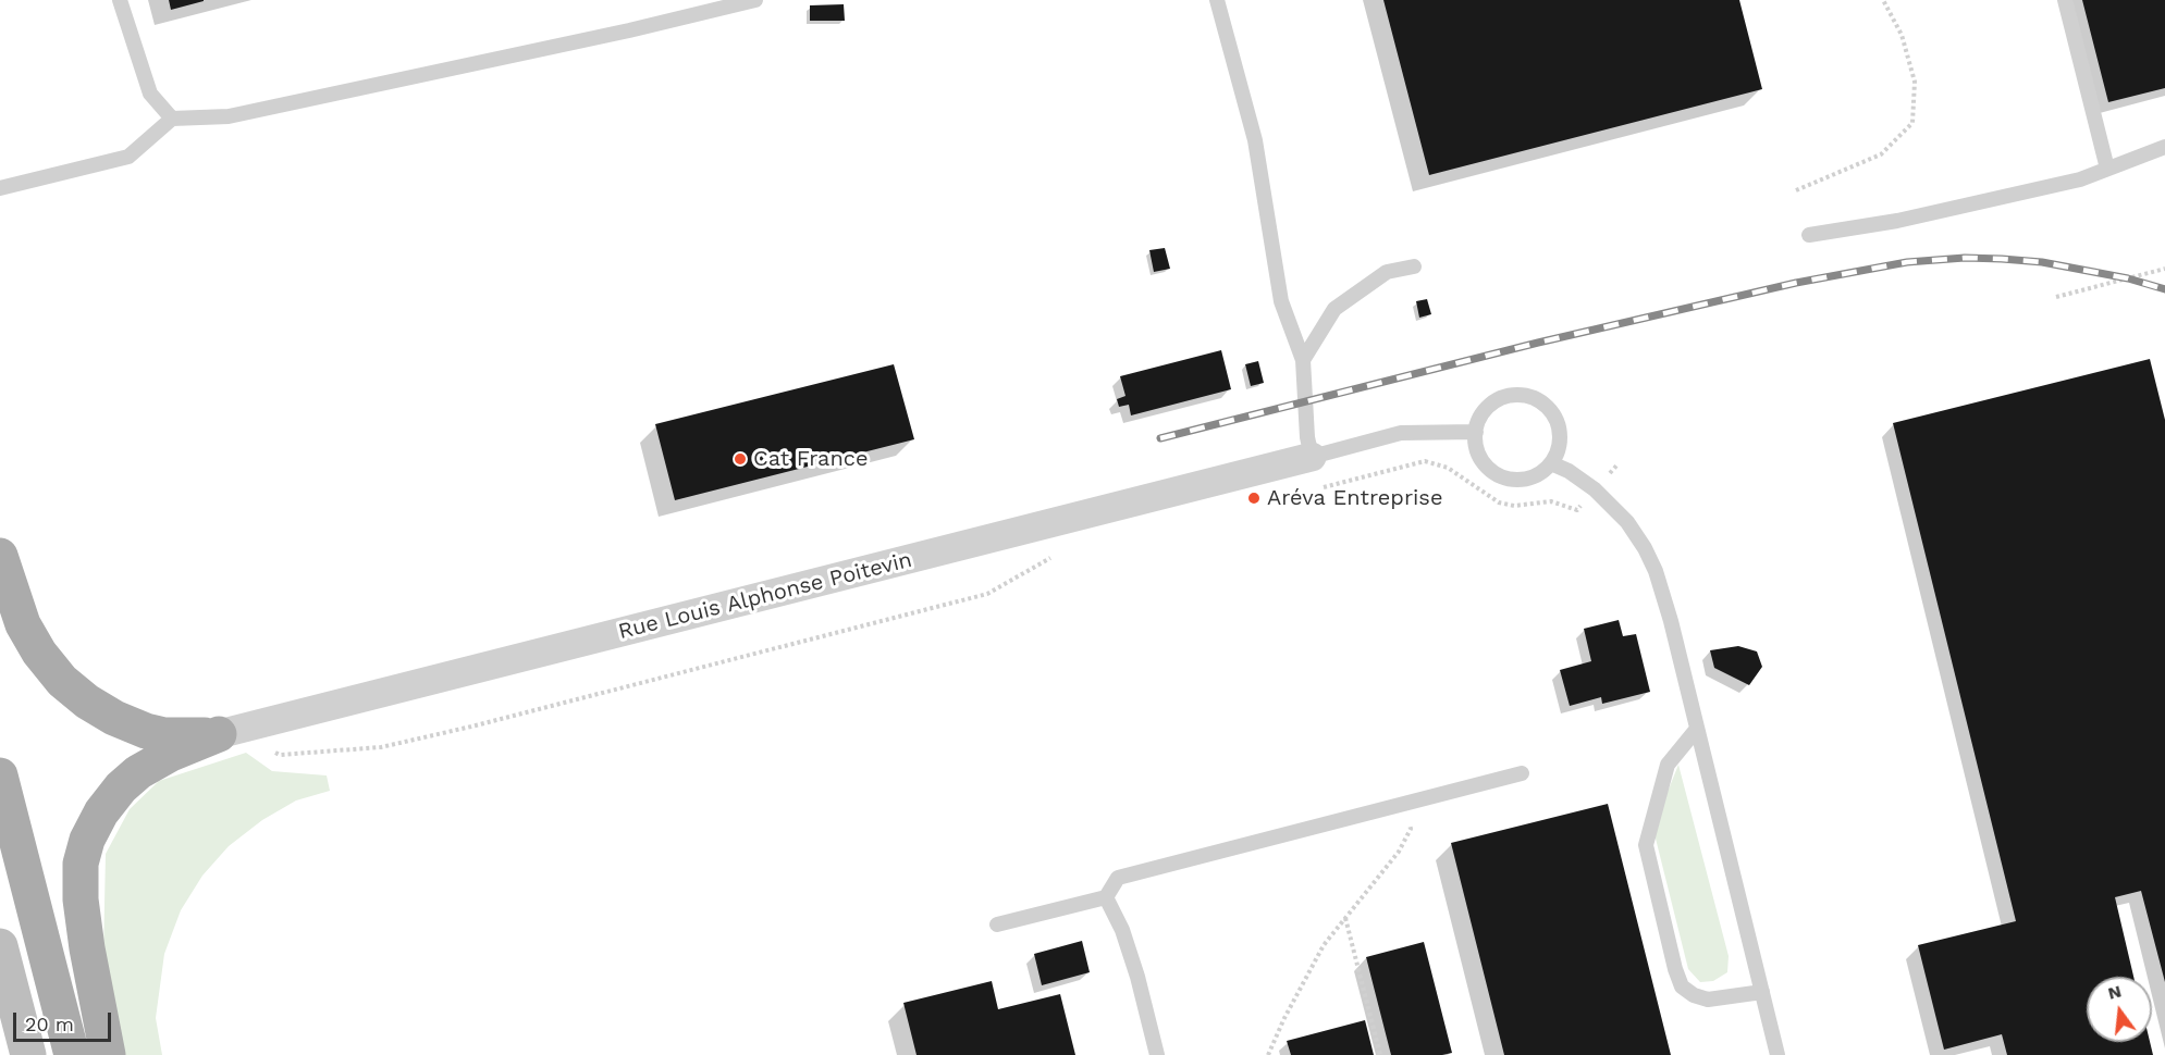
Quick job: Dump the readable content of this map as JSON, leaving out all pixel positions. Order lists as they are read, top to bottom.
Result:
{
  "streets": {
    "street": ["Rue Louis Alphonse Poitevin"]
  },
  "places": ["Cat France", "Aréva Entreprise"],
  "scale_bar": "20 m",
  "north": "top"
}
